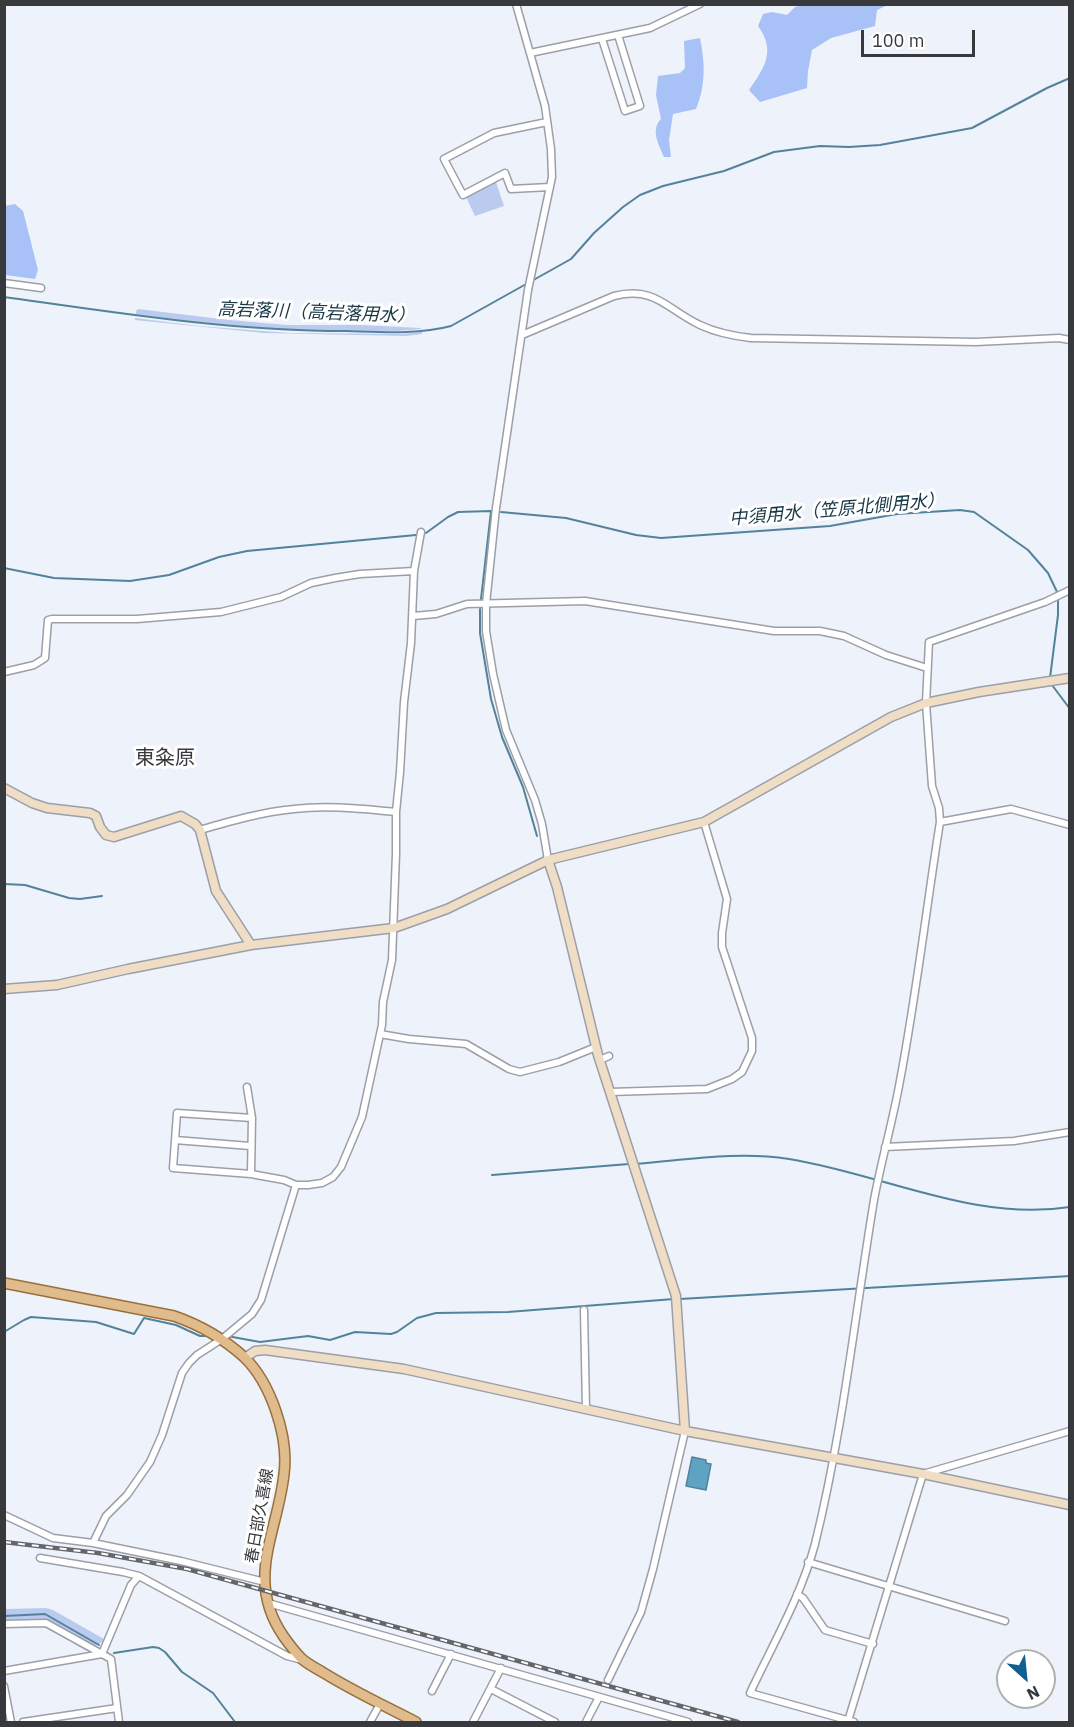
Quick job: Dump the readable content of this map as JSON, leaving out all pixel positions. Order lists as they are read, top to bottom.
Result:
{
  "streets": {
    "main road": ["春日部久喜線"]
  },
  "districts": ["東粂原"],
  "water": ["高岩落川（高岩落用水）", "中須用水（笠原北側用水）"],
  "scale_bar": "100 m",
  "north": "bottom right"
}
